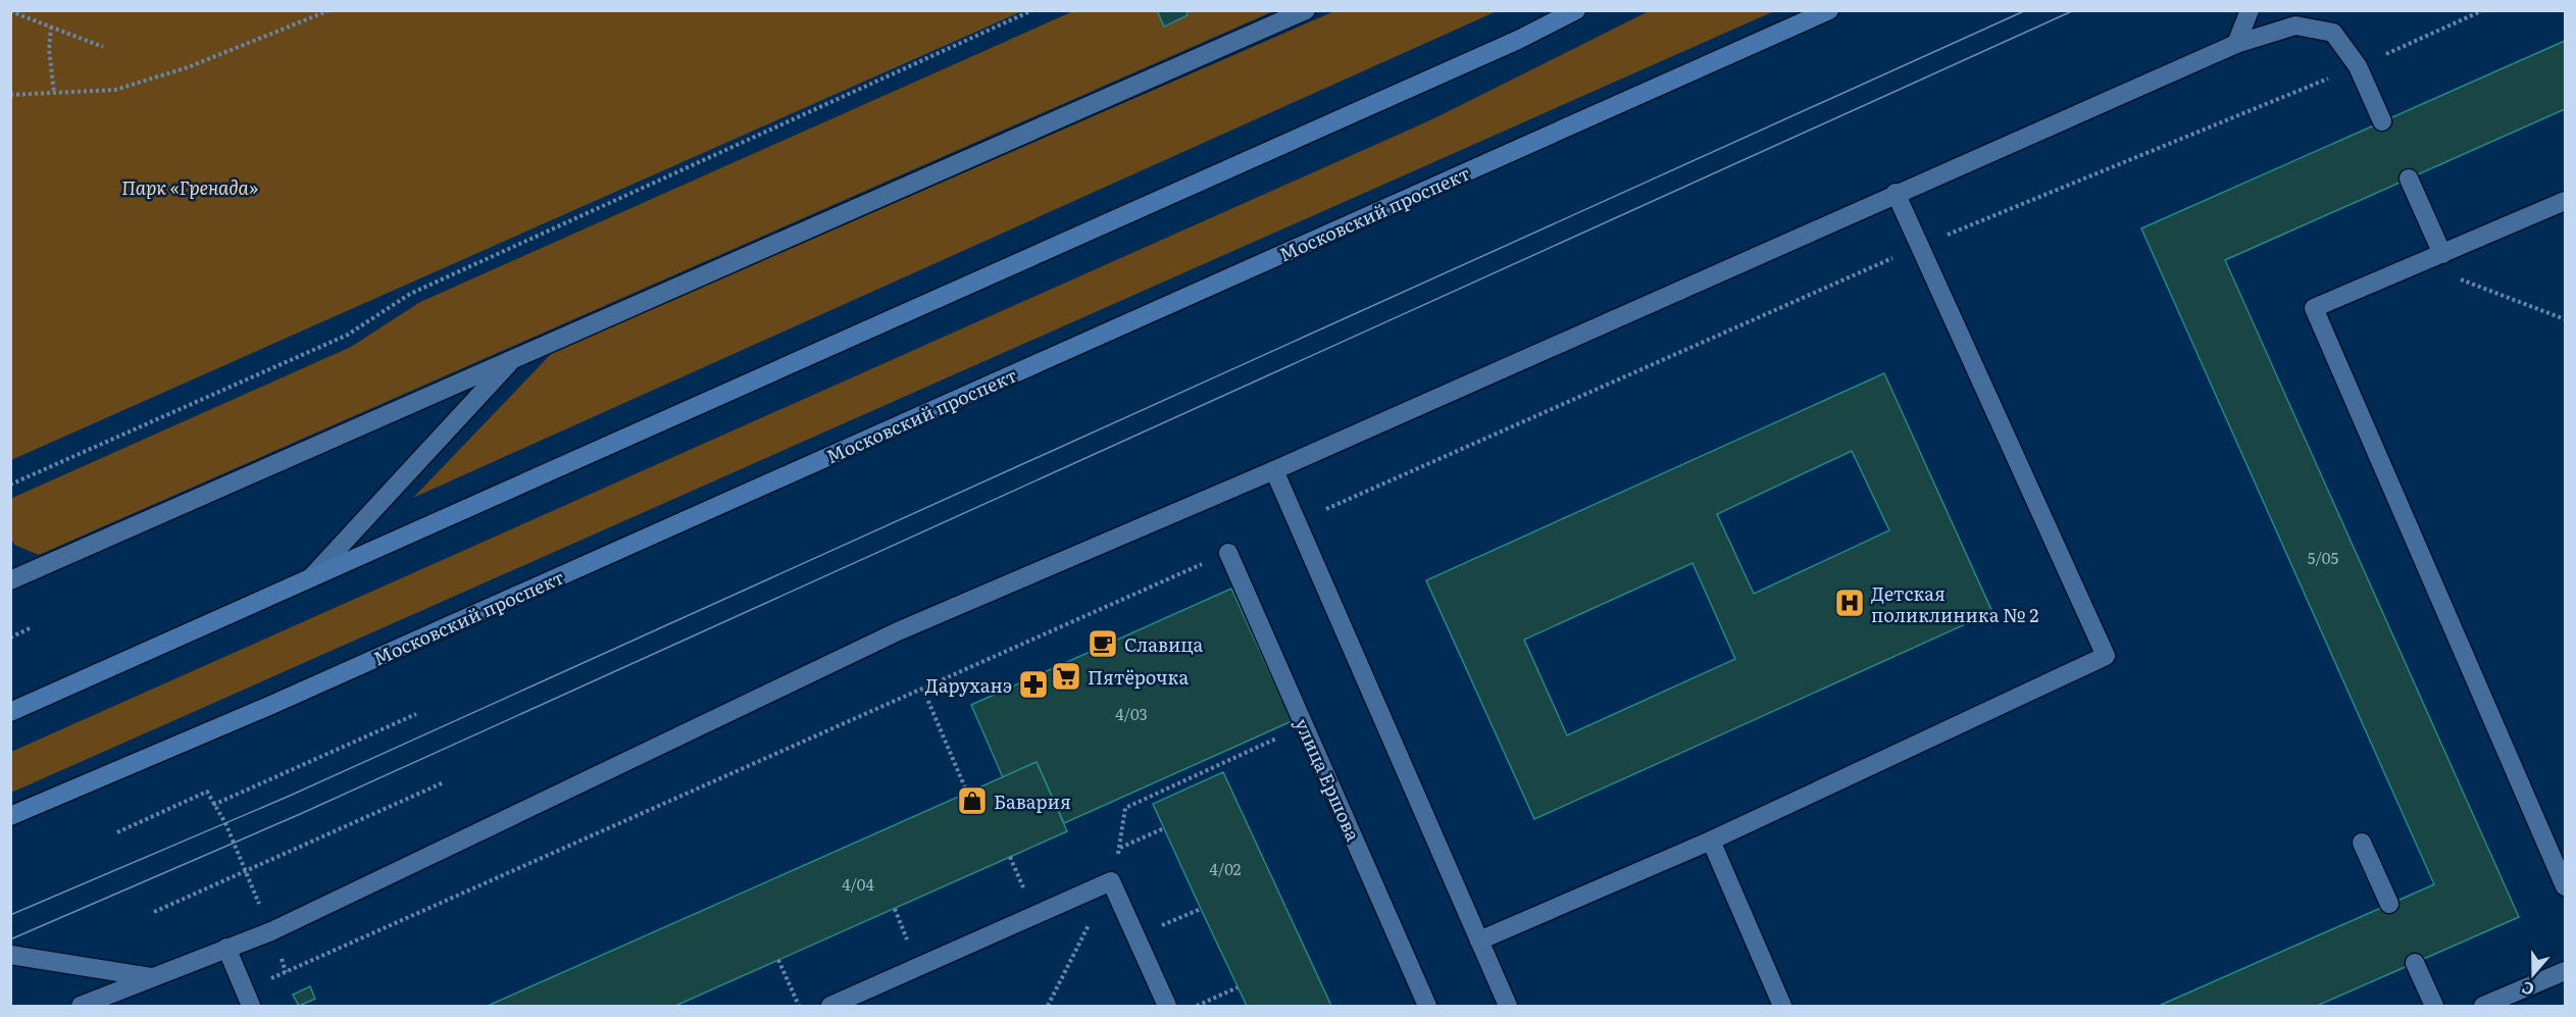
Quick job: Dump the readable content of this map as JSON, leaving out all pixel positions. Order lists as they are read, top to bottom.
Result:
{
  "streets": {
    "main road": ["Московский проспект"],
    "street": ["улица Ершова"]
  },
  "parks": ["Парк «Гренада»"],
  "places": {
    "hospital": ["Детская поликлиника № 2"],
    "cafe": ["Славица"],
    "supermarket": ["Пятёрочка"],
    "pharmacy": ["Даруханэ"],
    "shop": ["Бавария"]
  },
  "house_numbers": [
    "5/05",
    "4/03",
    "4/02",
    "4/04"
  ],
  "north": "bottom"
}
